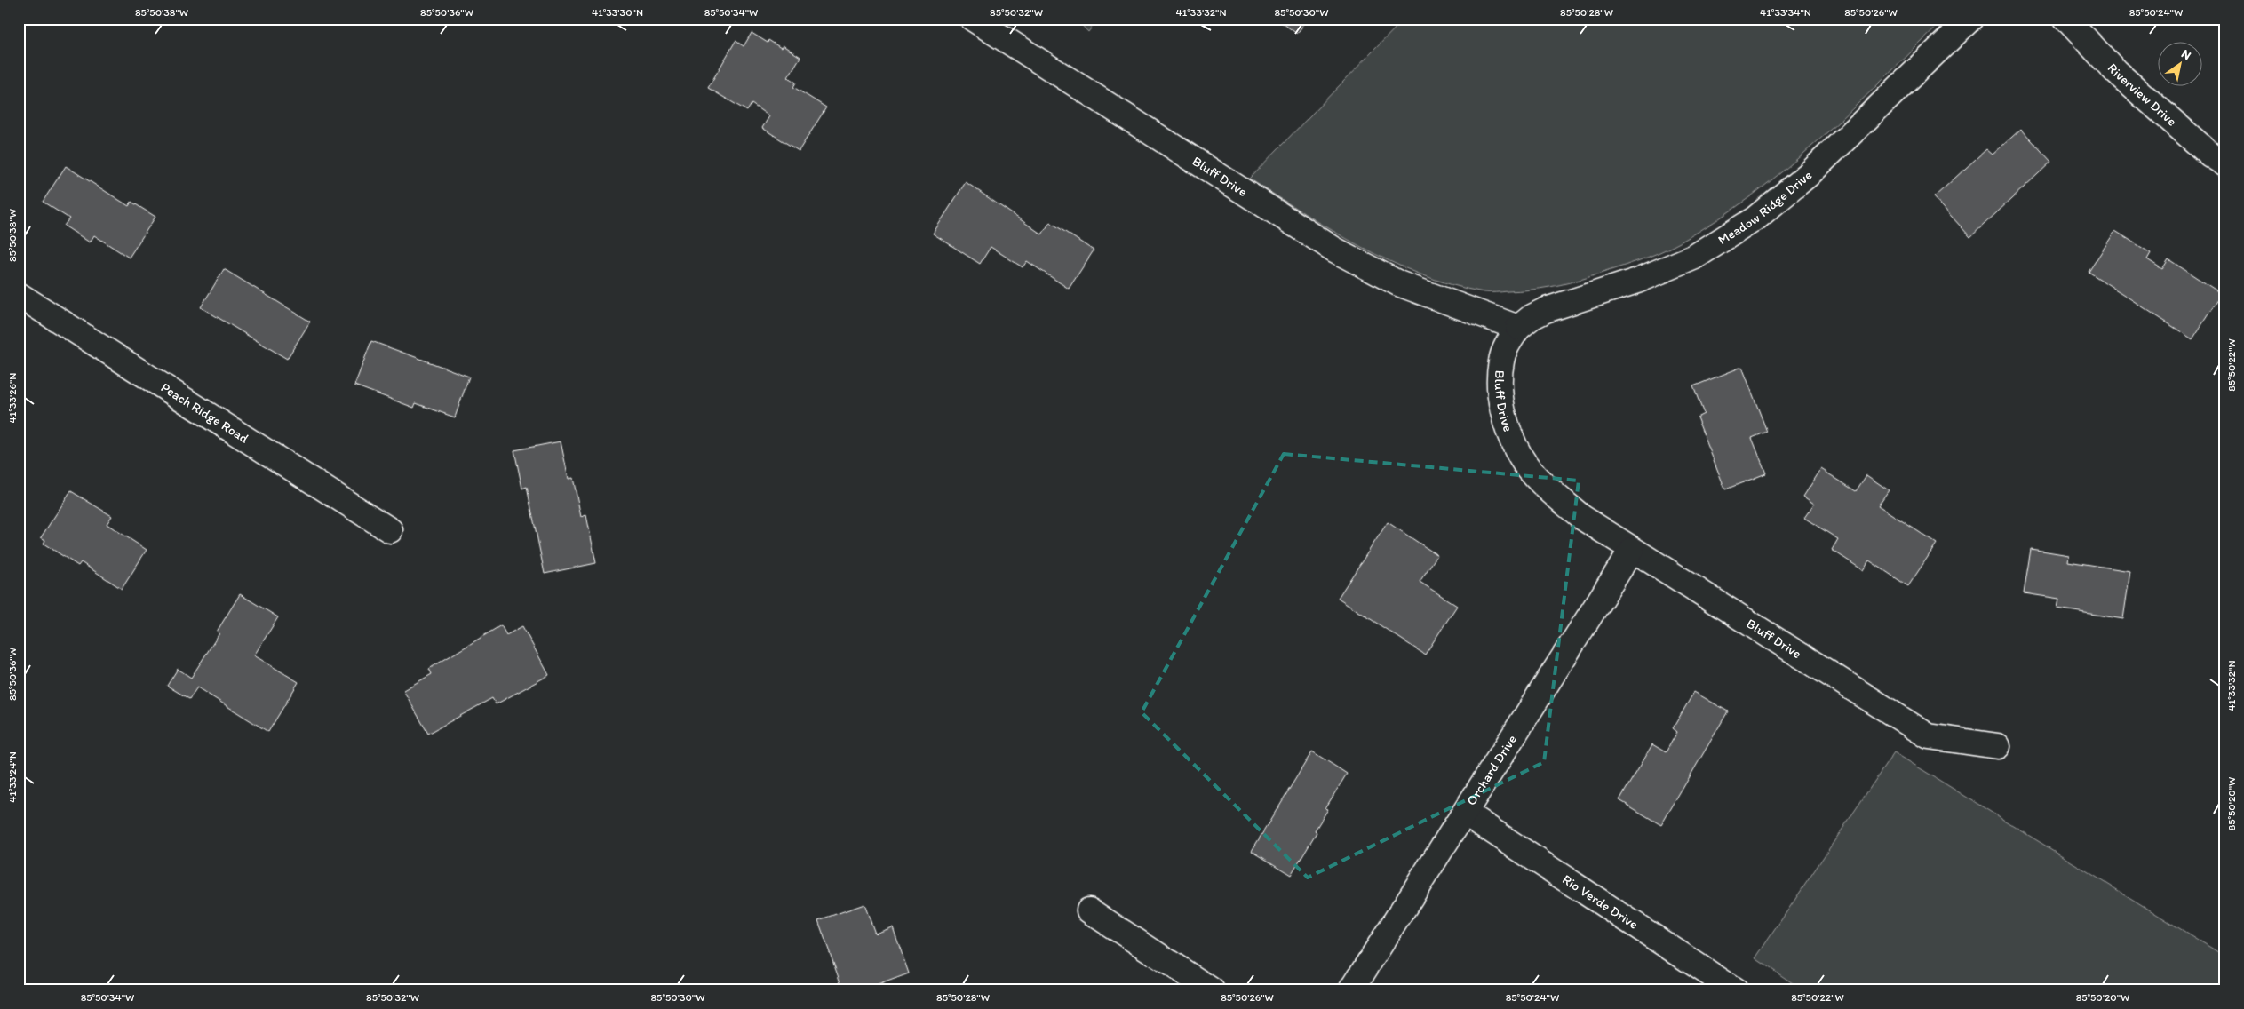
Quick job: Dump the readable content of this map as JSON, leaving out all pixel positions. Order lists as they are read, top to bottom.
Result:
{
  "streets": {
    "street": [
      "Riverview Drive",
      "Bluff Drive",
      "Meadow Ridge Drive",
      "Peach Ridge Road",
      "Orchard Drive",
      "Rio Verde Drive"
    ]
  },
  "crossings": [
    ["Bluff Drive", "Meadow Ridge Drive"],
    ["Bluff Drive", "Orchard Drive"],
    ["Orchard Drive", "Rio Verde Drive"]
  ],
  "north": "top right",
  "coordinates": [
    "85°50'38\"W",
    "85°50'36\"W",
    "41°33'30\"N",
    "85°50'34\"W",
    "85°50'32\"W",
    "41°33'32\"N",
    "85°50'30\"W",
    "85°50'28\"W",
    "41°33'34\"N",
    "85°50'26\"W",
    "85°50'24\"W",
    "85°50'22\"W",
    "41°33'26\"N",
    "41°33'24\"N",
    "85°50'20\"W"
  ]
}
